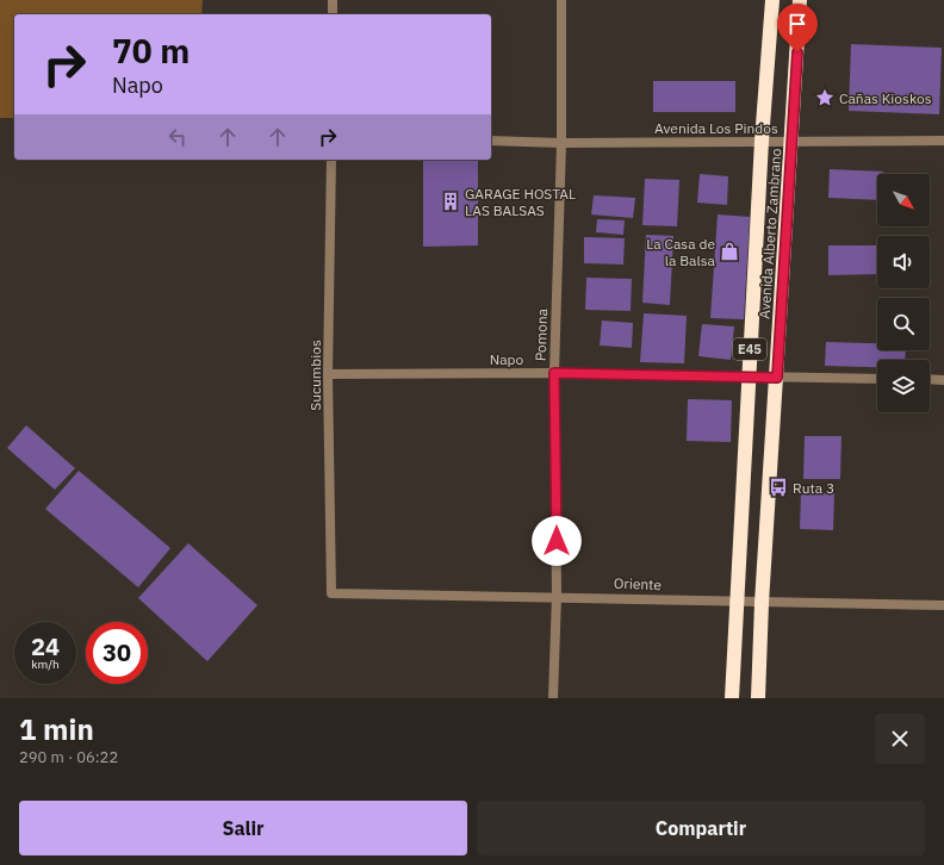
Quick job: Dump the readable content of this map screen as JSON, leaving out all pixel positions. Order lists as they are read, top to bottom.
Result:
{
  "streets": {
    "highway": ["Avenida Alberto Zambrano", "E45"],
    "street": [
      "Avenida Los Pindos",
      "Pomona",
      "Napo",
      "Sucumbios",
      "Oriente"
    ]
  },
  "crossings": [
    ["Avenida Los Pindos", "Avenida Alberto Zambrano"],
    ["Avenida Los Pindos", "Pomona"],
    ["Avenida Alberto Zambrano", "Napo"],
    ["Avenida Alberto Zambrano", "Oriente"],
    ["Pomona", "Napo"],
    ["Pomona", "Oriente"],
    ["Napo", "Sucumbios"],
    ["Sucumbios", "Oriente"]
  ],
  "places": {
    "place": ["Cañas Kioskos"],
    "building": ["GARAGE HOSTAL LAS BALSAS"],
    "shop": ["La Casa de la Balsa"],
    "bus stop": ["Ruta 3"]
  },
  "north": "bottom right",
  "page": {
    "turn": ["70 m", "Napo"],
    "speed": "24 km/h",
    "limit": "30",
    "heading": ["1 min", "290 m · 06:22"],
    "buttons": ["Salir", "Compartir"]
  }
}
